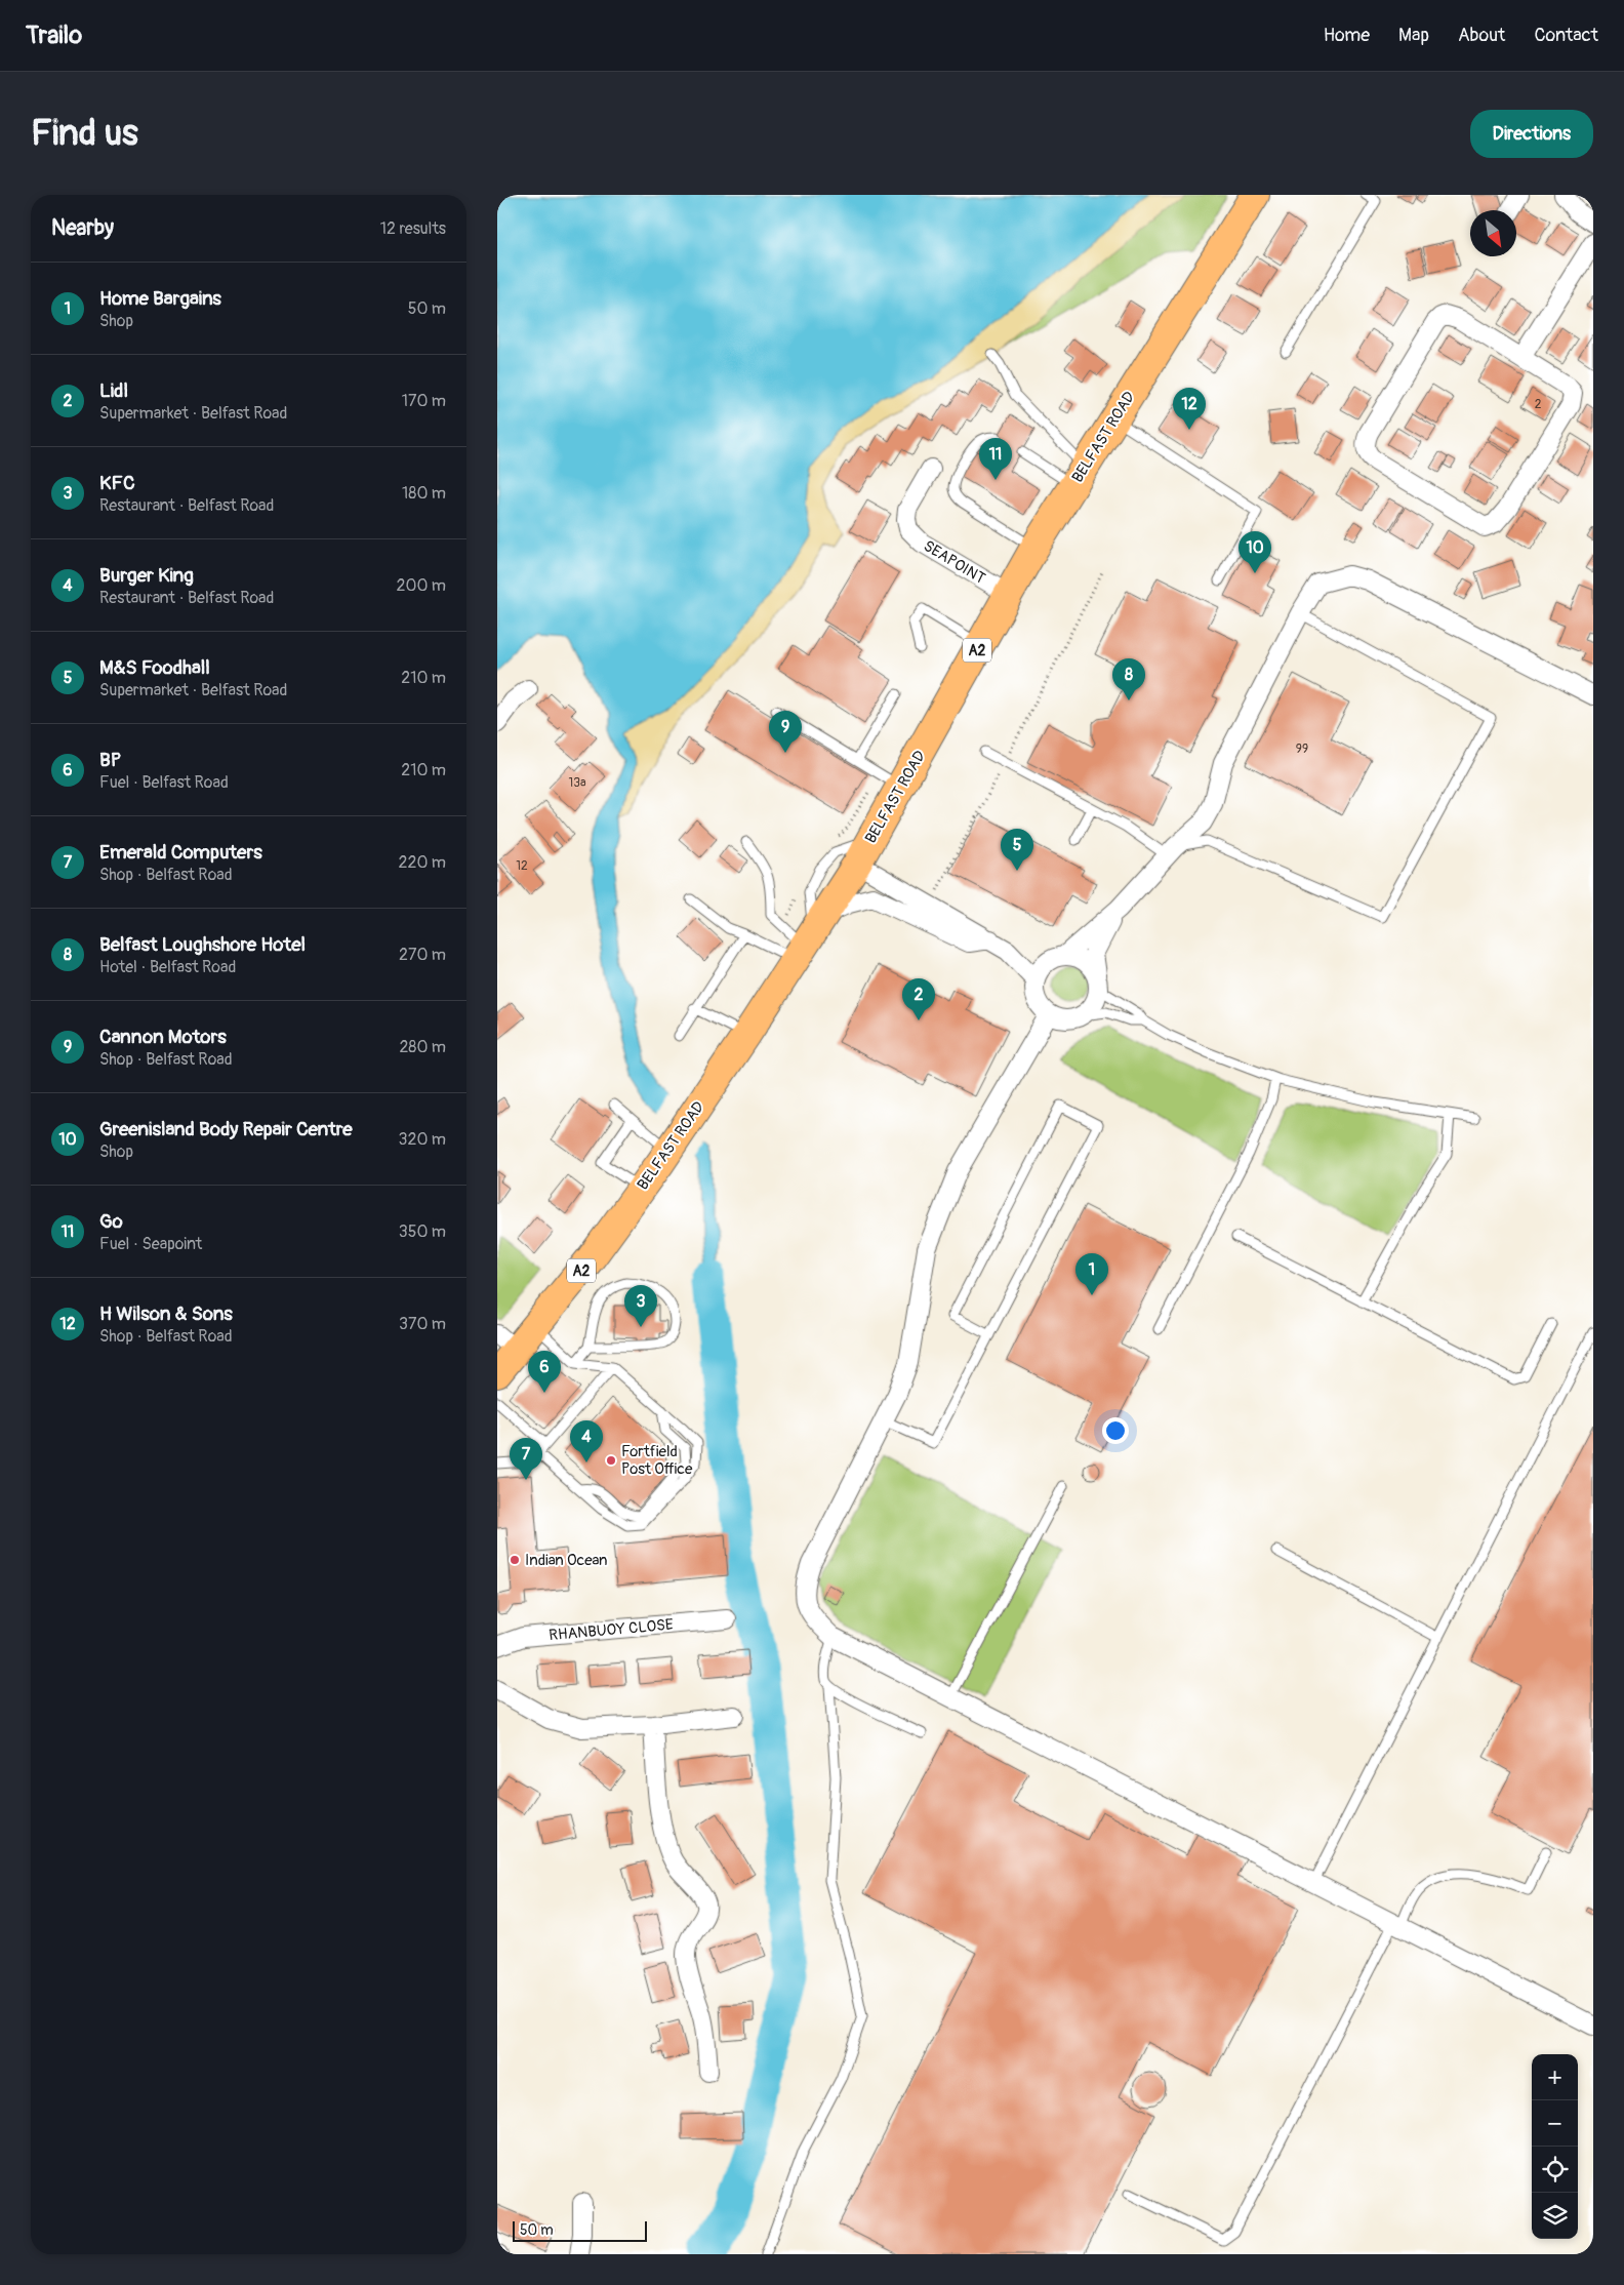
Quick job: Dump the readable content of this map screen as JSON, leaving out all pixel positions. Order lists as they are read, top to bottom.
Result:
{
  "streets": {
    "highway": ["BELFAST ROAD", "A2"],
    "street": ["SEAPOINT", "RHANBUOY CLOSE"]
  },
  "crossings": [
    ["BELFAST ROAD", "SEAPOINT"]
  ],
  "places": ["Fortfield Post Office", "Indian Ocean"],
  "house_numbers": [
    "2",
    "99",
    "13a",
    "12"
  ],
  "scale_bar": "50 m",
  "north": "bottom right",
  "page": {
    "header": "Trailo",
    "nav": [
      "Home",
      "Map",
      "About",
      "Contact"
    ],
    "buttons": "Directions",
    "title": "Find us",
    "heading": ["Nearby", "12 results"],
    "list": [
      {
        "mark": "1",
        "name": "Home Bargains",
        "note": "Shop",
        "value": "50 m"
      },
      {
        "mark": "2",
        "name": "Lidl",
        "note": "Supermarket · Belfast Road",
        "value": "170 m"
      },
      {
        "mark": "3",
        "name": "KFC",
        "note": "Restaurant · Belfast Road",
        "value": "180 m"
      },
      {
        "mark": "4",
        "name": "Burger King",
        "note": "Restaurant · Belfast Road",
        "value": "200 m"
      },
      {
        "mark": "5",
        "name": "M&S Foodhall",
        "note": "Supermarket · Belfast Road",
        "value": "210 m"
      },
      {
        "mark": "6",
        "name": "BP",
        "note": "Fuel · Belfast Road",
        "value": "210 m"
      },
      {
        "mark": "7",
        "name": "Emerald Computers",
        "note": "Shop · Belfast Road",
        "value": "220 m"
      },
      {
        "mark": "8",
        "name": "Belfast Loughshore Hotel",
        "note": "Hotel · Belfast Road",
        "value": "270 m"
      },
      {
        "mark": "9",
        "name": "Cannon Motors",
        "note": "Shop · Belfast Road",
        "value": "280 m"
      },
      {
        "mark": "10",
        "name": "Greenisland Body Repair Centre",
        "note": "Shop",
        "value": "320 m"
      },
      {
        "mark": "11",
        "name": "Go",
        "note": "Fuel · Seapoint",
        "value": "350 m"
      },
      {
        "mark": "12",
        "name": "H Wilson & Sons",
        "note": "Shop · Belfast Road",
        "value": "370 m"
      }
    ],
    "pins": [
      "12",
      "11",
      "10",
      "8",
      "9",
      "5",
      "2",
      "1",
      "3",
      "6",
      "4",
      "7"
    ],
    "map_buttons": ["+", "−"],
    "scale": "50 m"
  }
}
